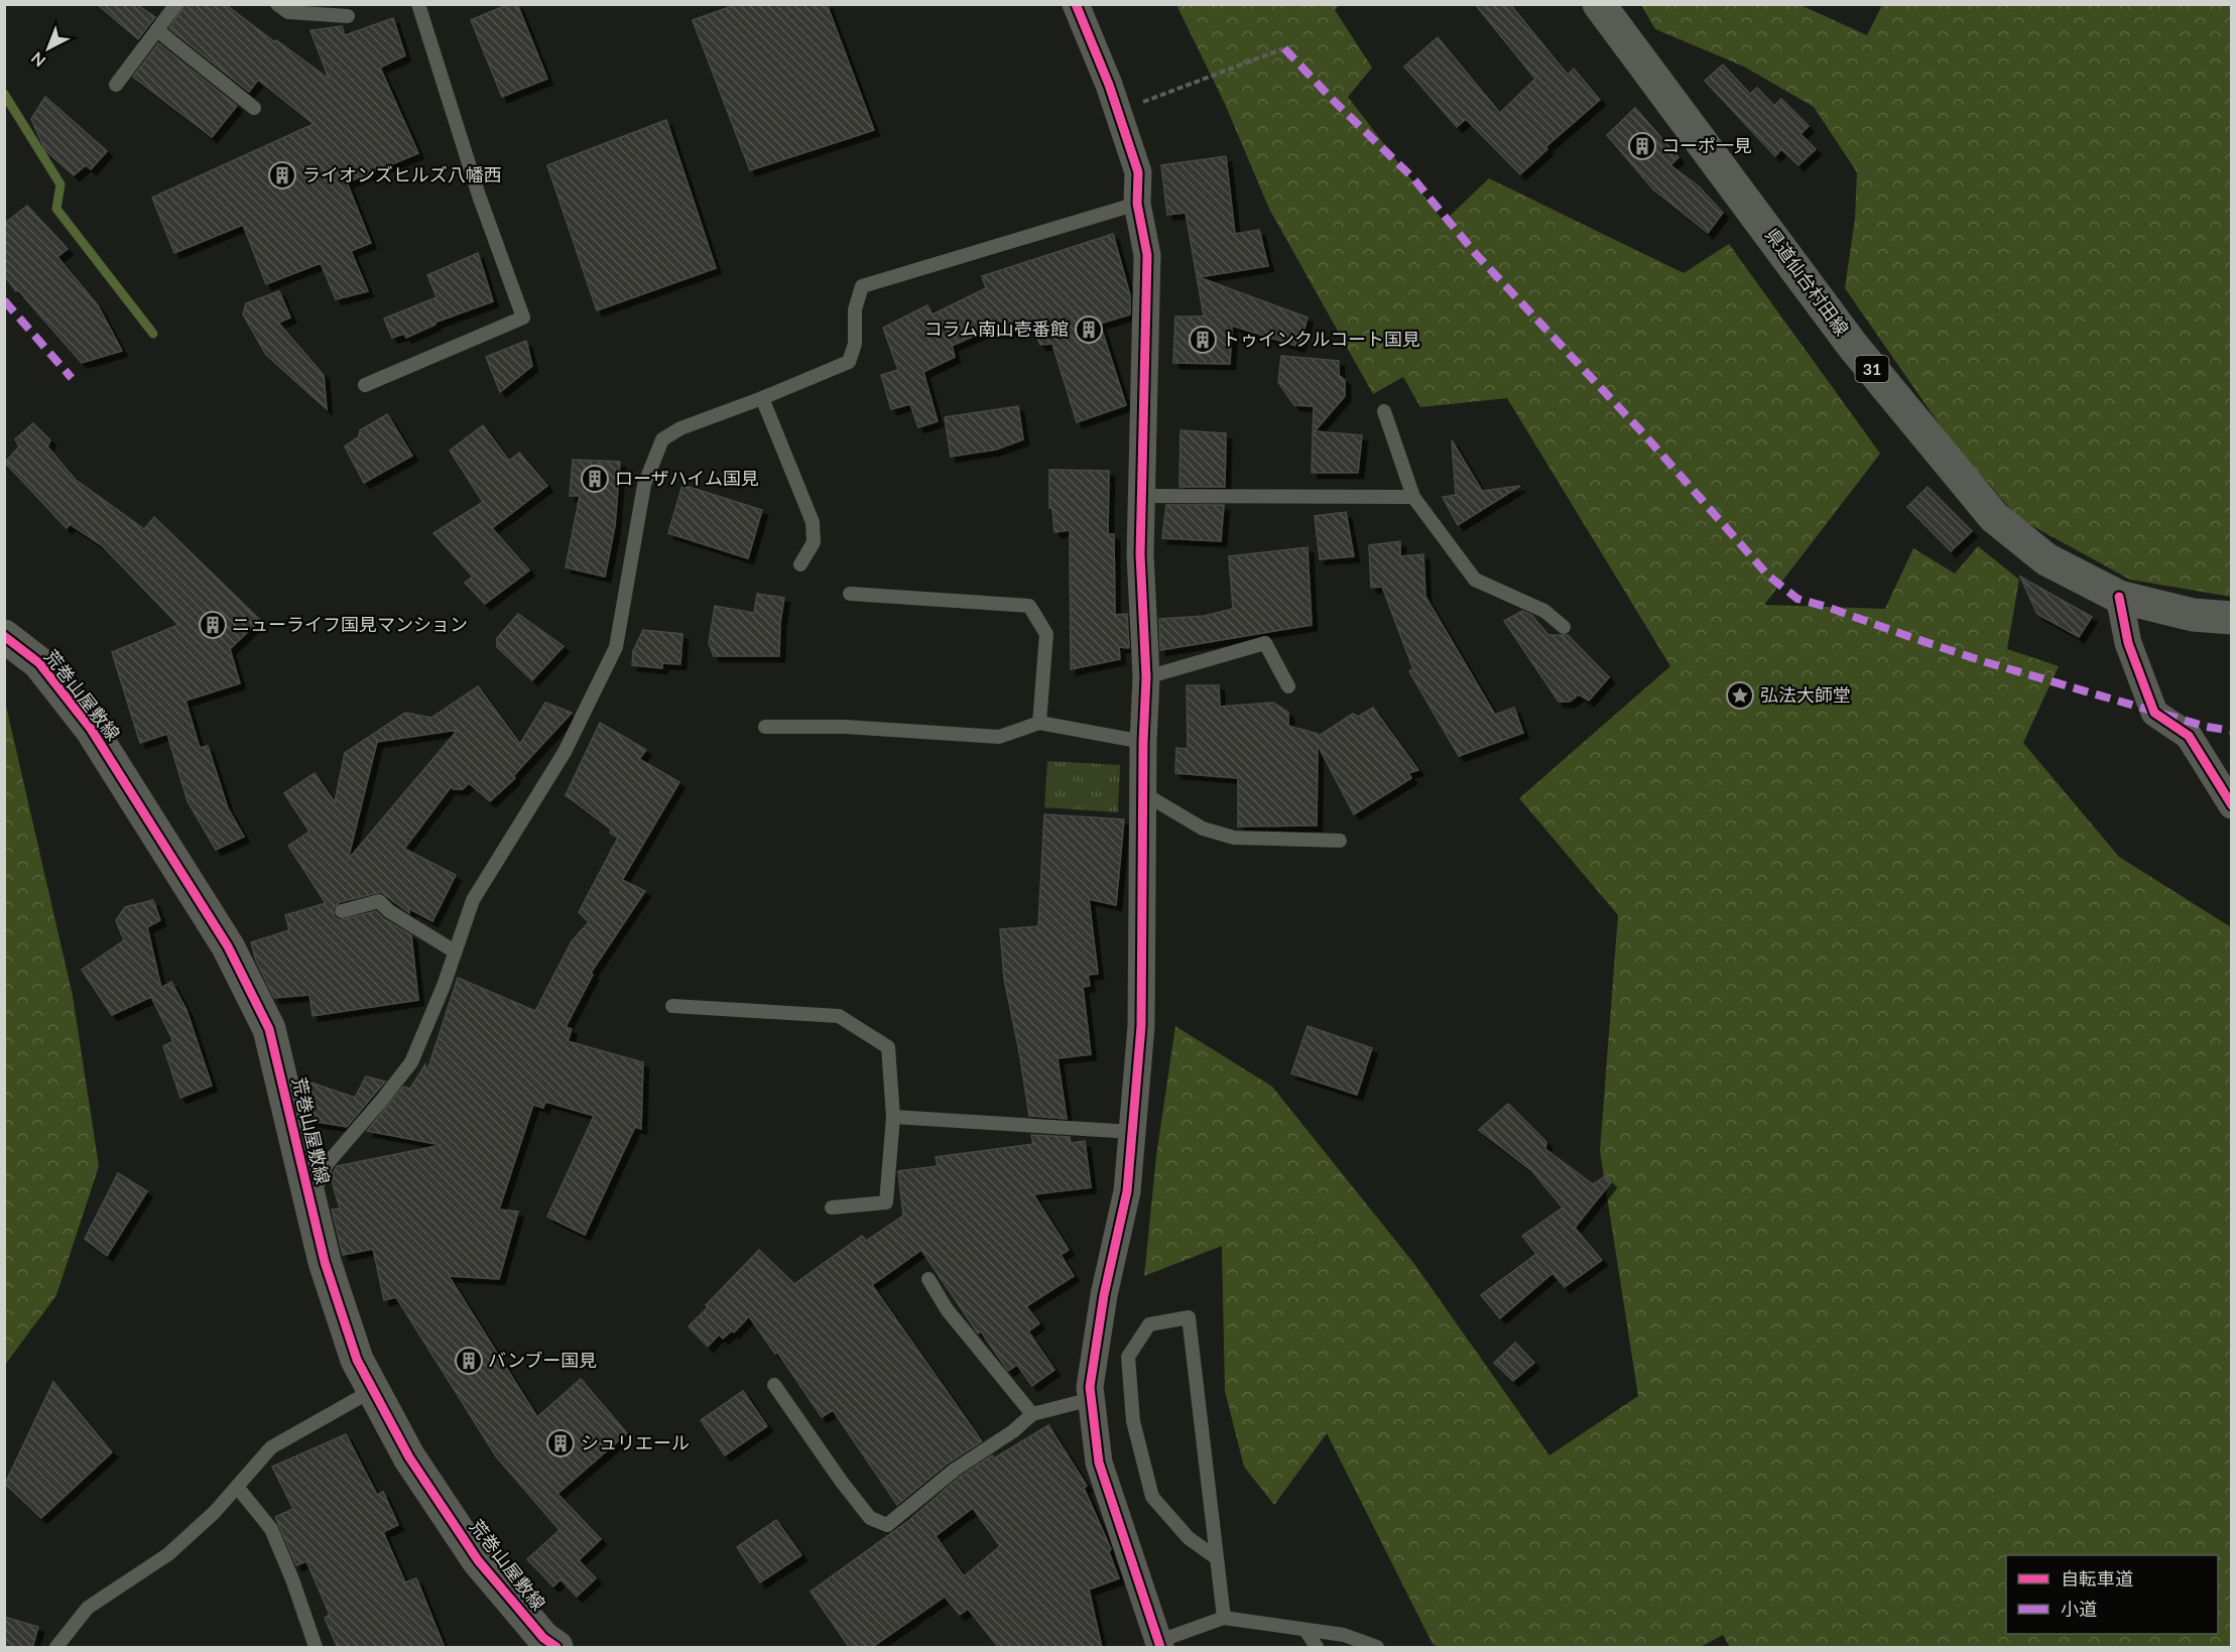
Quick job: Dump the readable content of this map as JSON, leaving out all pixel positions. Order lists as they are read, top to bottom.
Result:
{
  "streets": {
    "main road": ["県道仙台村田線", "31"],
    "street": ["荒巻山屋敷線"]
  },
  "places": {
    "building": [
      "コーポ一見",
      "ライオンズヒルズ八幡西",
      "コラム南山壱番館",
      "トゥインクルコート国見",
      "ローザハイム国見",
      "ニューライフ国見マンション",
      "バンブー国見",
      "シュリエール"
    ],
    "place": ["弘法大師堂"]
  },
  "legend": ["自転車道", "小道"],
  "north": "bottom left"
}
